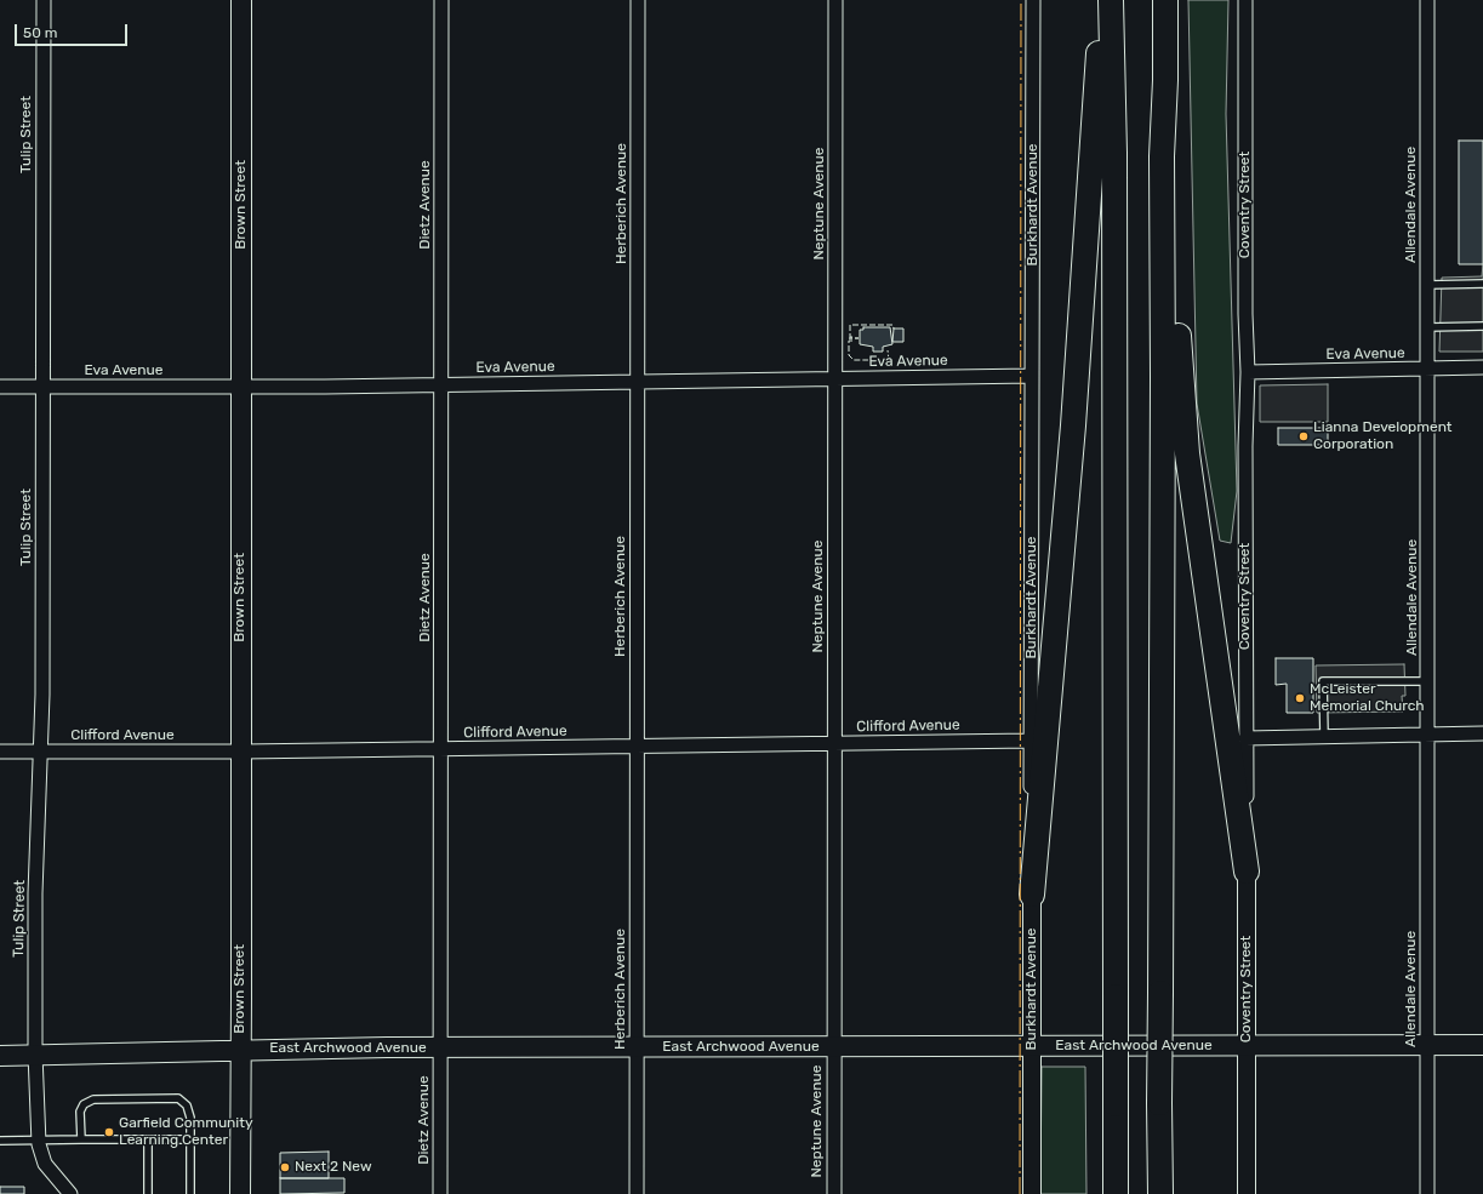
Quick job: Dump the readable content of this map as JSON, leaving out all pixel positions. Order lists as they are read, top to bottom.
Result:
{
  "streets": {
    "main road": ["Brown Street", "East Archwood Avenue"],
    "street": [
      "Tulip Street",
      "Herberich Avenue",
      "Neptune Avenue",
      "Dietz Avenue",
      "Burkhardt Avenue",
      "Coventry Street",
      "Allendale Avenue",
      "Eva Avenue",
      "Clifford Avenue"
    ]
  },
  "crossings": [
    ["Tulip Street", "Eva Avenue"],
    ["Tulip Street", "Clifford Avenue"],
    ["Tulip Street", "East Archwood Avenue"],
    ["Herberich Avenue", "Eva Avenue"],
    ["Herberich Avenue", "Clifford Avenue"],
    ["Herberich Avenue", "East Archwood Avenue"],
    ["Neptune Avenue", "Eva Avenue"],
    ["Neptune Avenue", "Clifford Avenue"],
    ["Neptune Avenue", "East Archwood Avenue"],
    ["Brown Street", "Eva Avenue"],
    ["Brown Street", "Clifford Avenue"],
    ["Brown Street", "East Archwood Avenue"],
    ["Dietz Avenue", "Eva Avenue"],
    ["Dietz Avenue", "Clifford Avenue"],
    ["Dietz Avenue", "East Archwood Avenue"],
    ["Burkhardt Avenue", "Eva Avenue"],
    ["Burkhardt Avenue", "Clifford Avenue"],
    ["Burkhardt Avenue", "East Archwood Avenue"],
    ["Coventry Street", "Eva Avenue"],
    ["Coventry Street", "East Archwood Avenue"],
    ["Allendale Avenue", "Eva Avenue"],
    ["Allendale Avenue", "East Archwood Avenue"]
  ],
  "places": [
    "Lianna Development Corporation",
    "McLeister Memorial Church",
    "Garfield Community Learning Center",
    "Next 2 New"
  ],
  "scale_bar": "50 m"
}
